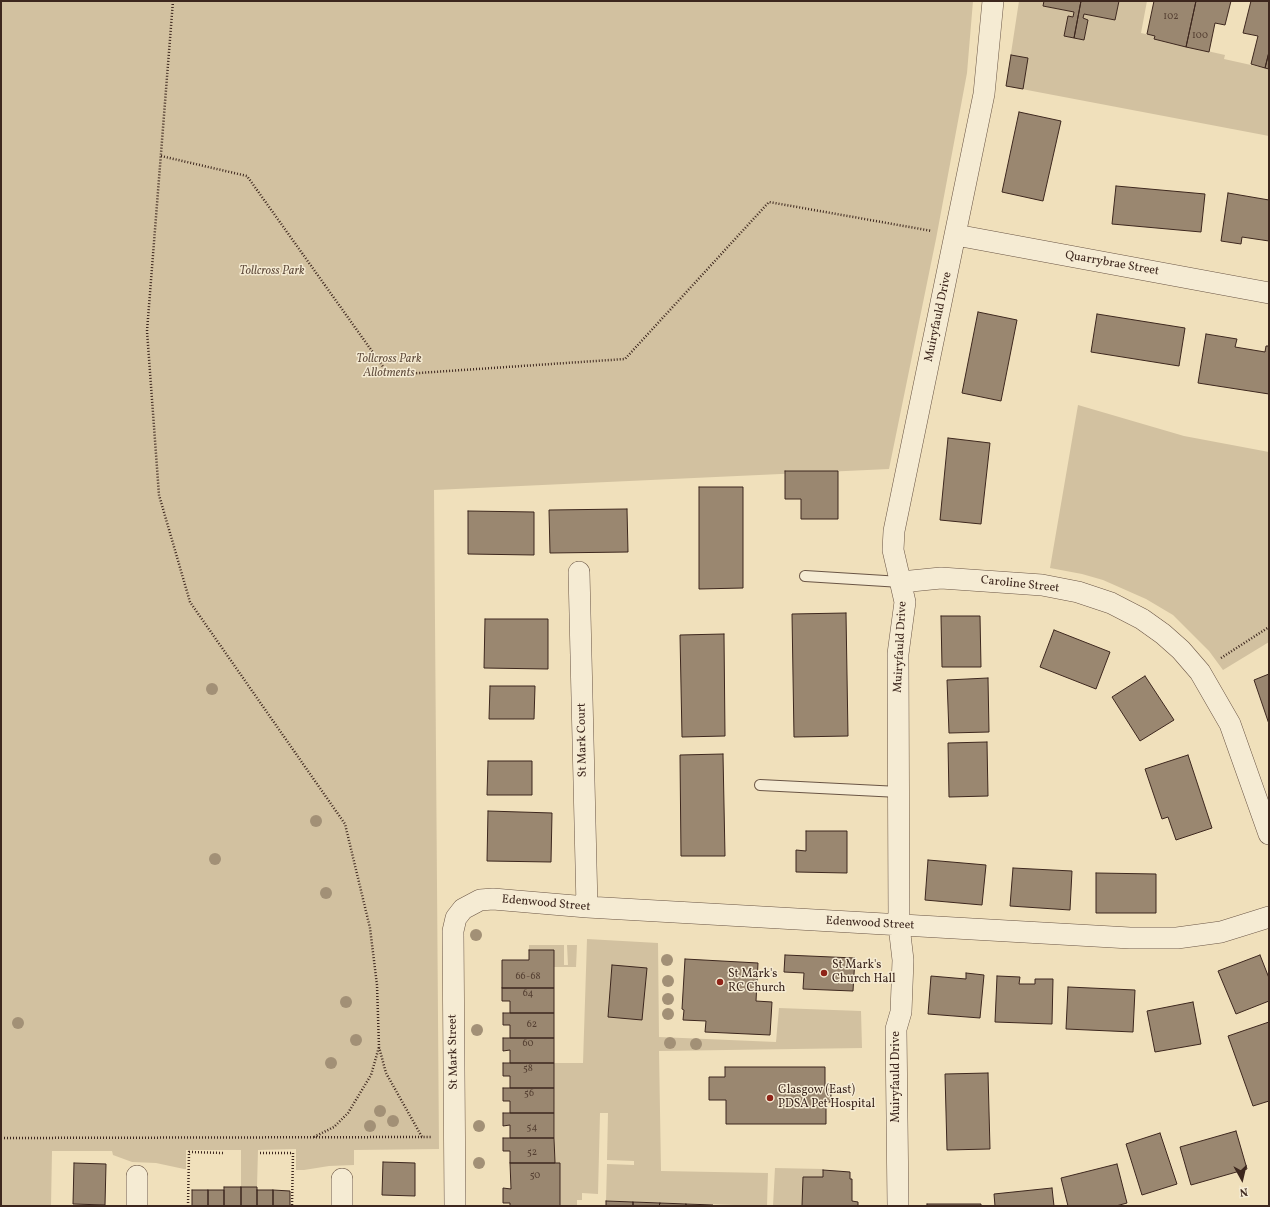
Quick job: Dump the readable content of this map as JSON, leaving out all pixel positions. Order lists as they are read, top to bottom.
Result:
{
  "streets": {
    "street": [
      "Quarrybrae Street",
      "Muiryfauld Drive",
      "Caroline Street",
      "St Mark Court",
      "Edenwood Street",
      "St Mark Street"
    ]
  },
  "crossings": [
    ["Quarrybrae Street", "Muiryfauld Drive"],
    ["Muiryfauld Drive", "Caroline Street"],
    ["Muiryfauld Drive", "Edenwood Street"],
    ["St Mark Court", "Edenwood Street"],
    ["Edenwood Street", "St Mark Street"]
  ],
  "parks": ["Tollcross Park", "Tollcross Park Allotments"],
  "places": ["St Mark's Church Hall", "St Mark's RC Church", "Glasgow (East) PDSA Pet Hospital"],
  "house_numbers": [
    "102",
    "100",
    "66-68",
    "64",
    "62",
    "60",
    "58",
    "56",
    "54",
    "52",
    "50"
  ],
  "north": "bottom"
}
